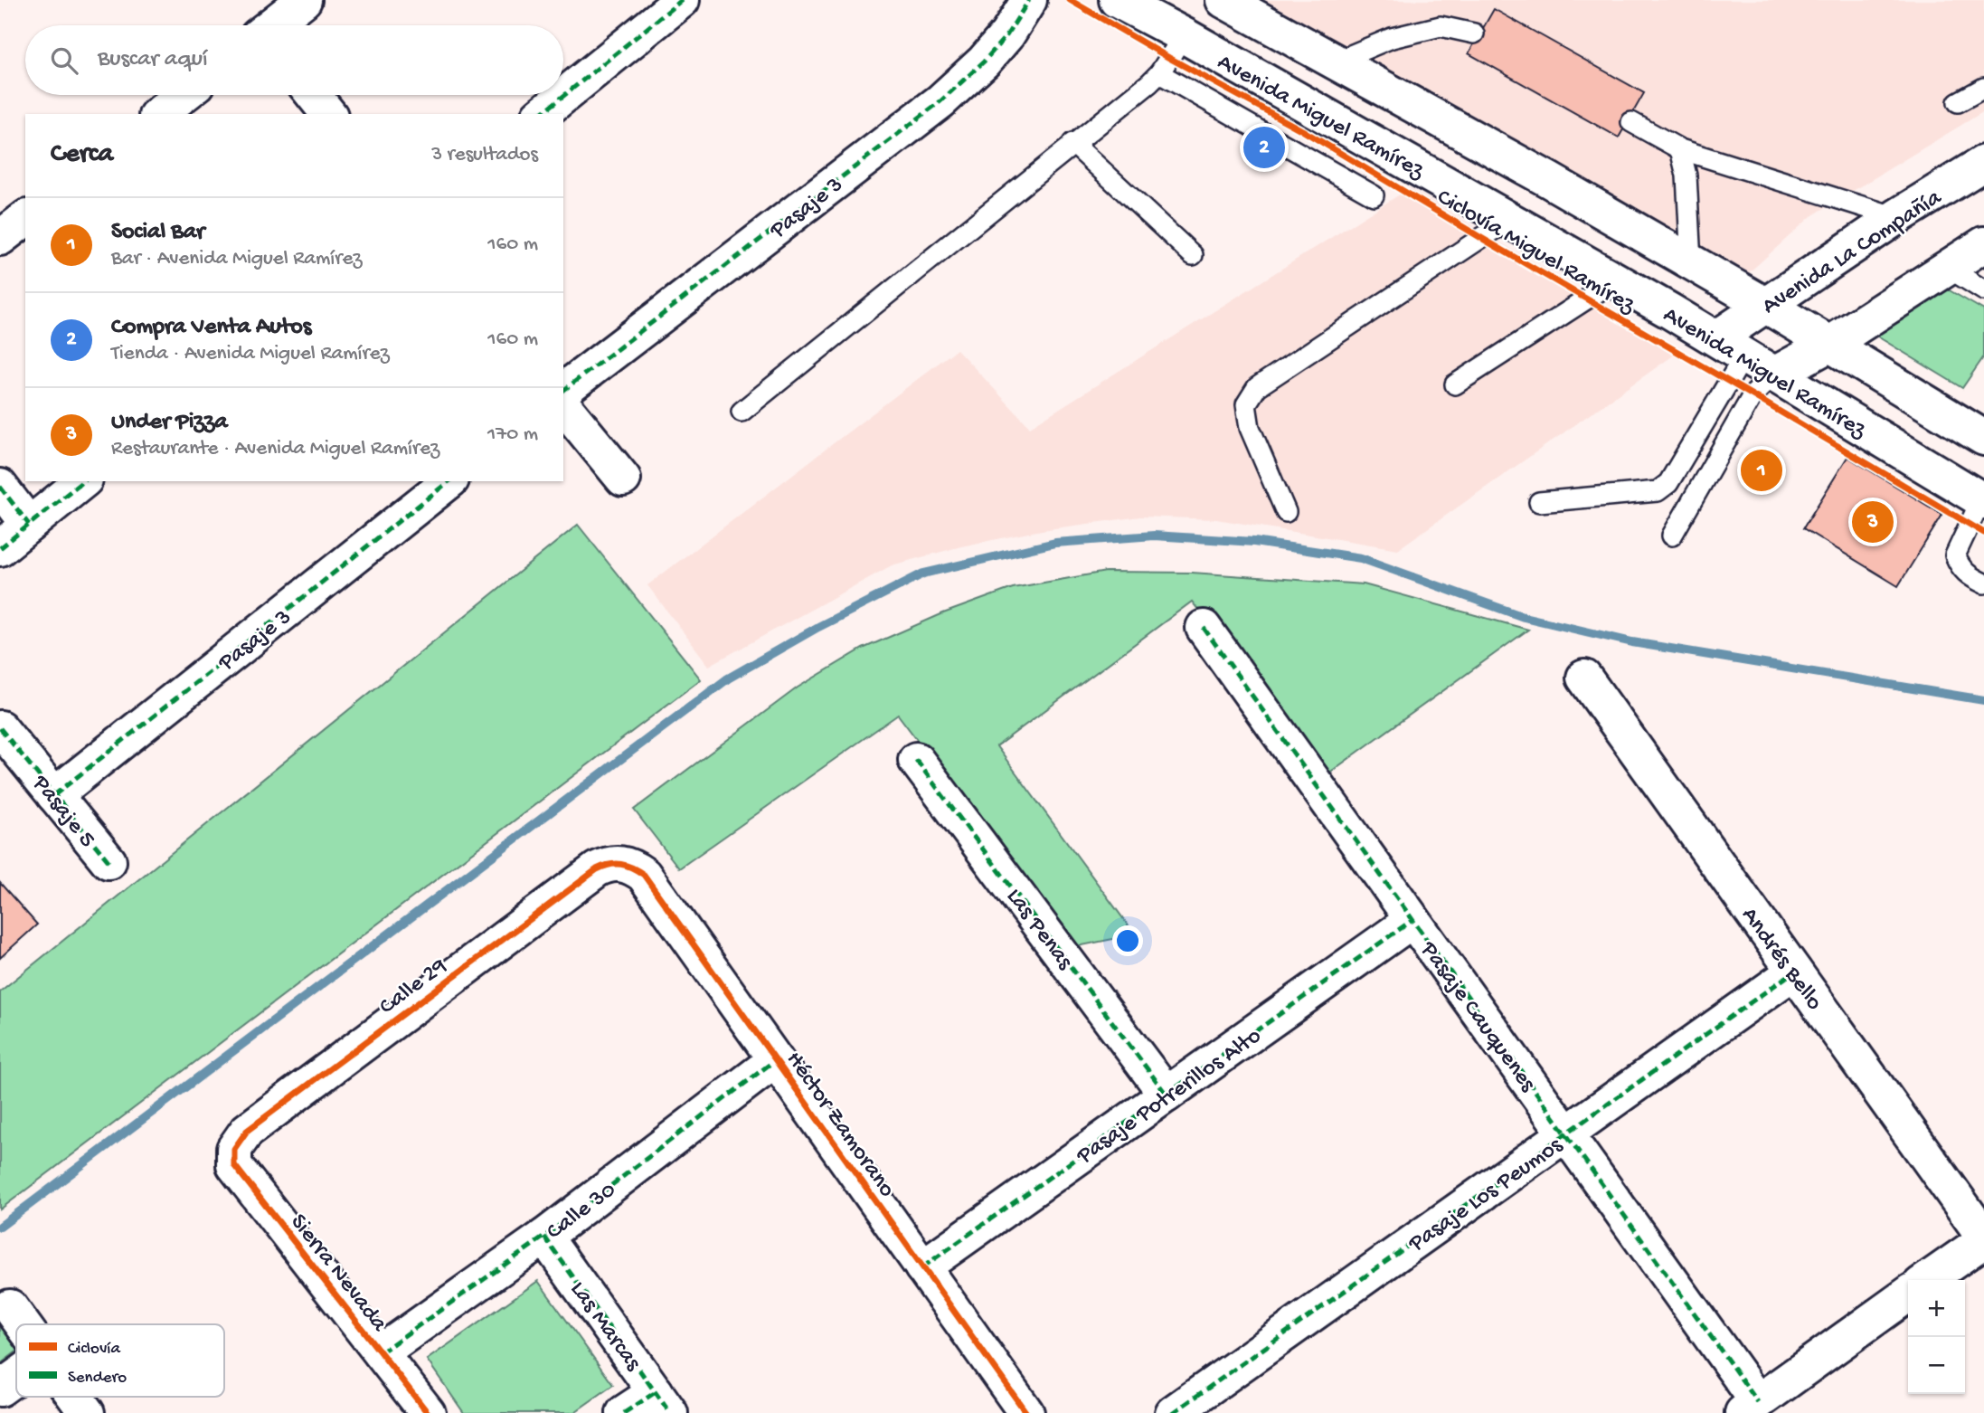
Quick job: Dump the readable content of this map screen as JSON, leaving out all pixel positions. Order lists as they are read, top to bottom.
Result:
{
  "streets": {
    "street": [
      "Avenida Miguel Ramírez",
      "Pasaje 3",
      "Avenida La Compañía",
      "Pasaje 5",
      "Las Penas",
      "Andrés Bello",
      "Calle 29",
      "Pasaje Cauquenes",
      "Pasaje Potrerillos Alto",
      "Héctor Zamorano",
      "Pasaje Los Peumos",
      "Calle 30",
      "Sierra Nevada",
      "Las Marcas"
    ],
    "cycle path": ["Ciclovía Miguel Ramírez"]
  },
  "crossings": [
    ["Avenida Miguel Ramírez", "Avenida La Compañía"],
    ["Pasaje 3", "Pasaje 5"],
    ["Las Penas", "Pasaje Potrerillos Alto"],
    ["Andrés Bello", "Pasaje Los Peumos"],
    ["Calle 29", "Héctor Zamorano"],
    ["Calle 29", "Sierra Nevada"],
    ["Pasaje Cauquenes", "Pasaje Potrerillos Alto"],
    ["Pasaje Cauquenes", "Pasaje Los Peumos"],
    ["Pasaje Potrerillos Alto", "Héctor Zamorano"],
    ["Héctor Zamorano", "Calle 30"],
    ["Calle 30", "Sierra Nevada"],
    ["Calle 30", "Las Marcas"]
  ],
  "legend": ["Ciclovía", "Sendero"],
  "page": {
    "search": "Buscar aquí",
    "heading": ["Cerca", "3 resultados"],
    "pins": ["2", "1", "3"],
    "list": [
      {
        "mark": "1",
        "name": "Social Bar",
        "note": "Bar · Avenida Miguel Ramírez",
        "value": "160 m"
      },
      {
        "mark": "2",
        "name": "Compra Venta Autos",
        "note": "Tienda · Avenida Miguel Ramírez",
        "value": "160 m"
      },
      {
        "mark": "3",
        "name": "Under Pizza",
        "note": "Restaurante · Avenida Miguel Ramírez",
        "value": "170 m"
      }
    ],
    "map_buttons": ["+", "−"]
  }
}
